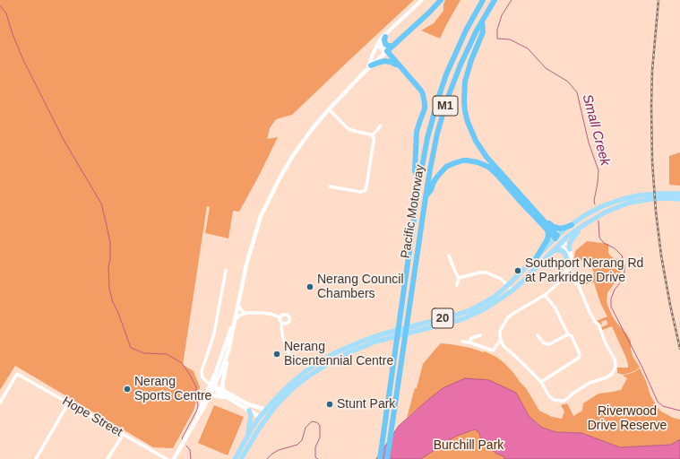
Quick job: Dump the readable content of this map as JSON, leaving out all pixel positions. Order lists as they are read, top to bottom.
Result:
{
  "streets": {
    "highway": ["M1", "Pacific Motorway"],
    "main road": ["20"],
    "street": ["Hope Street"]
  },
  "water": ["Small Creek"],
  "parks": ["Riverwood Drive Reserve", "Burchill Park"],
  "places": [
    "Southport Nerang Rd at Parkridge Drive",
    "Nerang Council Chambers",
    "Nerang Bicentennial Centre",
    "Nerang Sports Centre",
    "Stunt Park"
  ]
}
